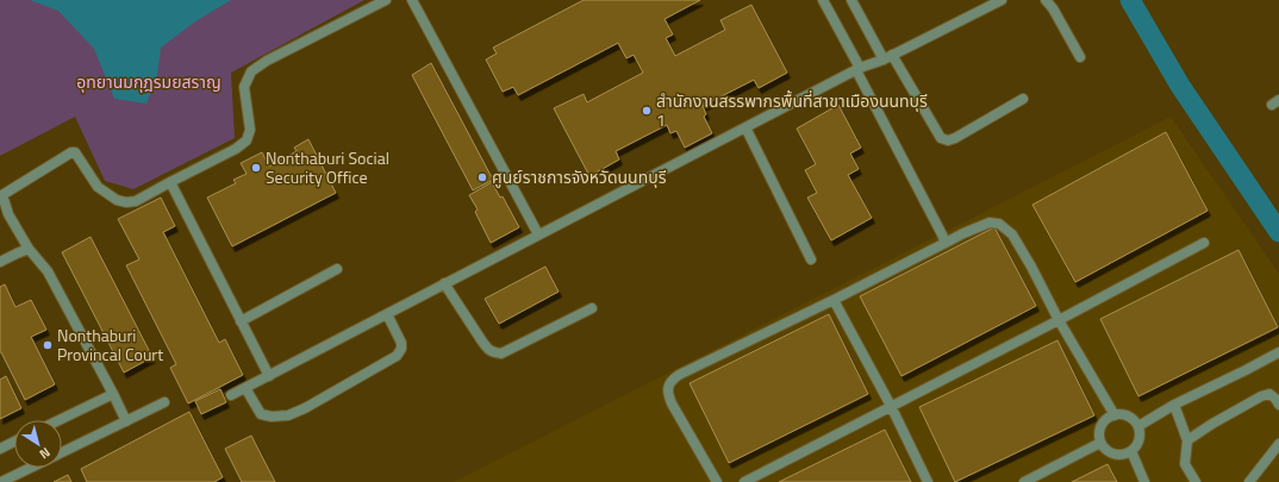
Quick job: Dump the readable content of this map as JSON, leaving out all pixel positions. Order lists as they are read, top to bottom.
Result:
{
  "parks": ["อุทยานมกุฎรมยสราญ"],
  "places": [
    "สำนักงานสรรพากรพื้นที่สาขาเมืองนนทบุรี 1",
    "Nonthaburi Social Security Office",
    "ศูนย์ราชการจังหวัดนนทบุรี",
    "Nonthaburi Provincal Court"
  ],
  "north": "bottom right"
}
